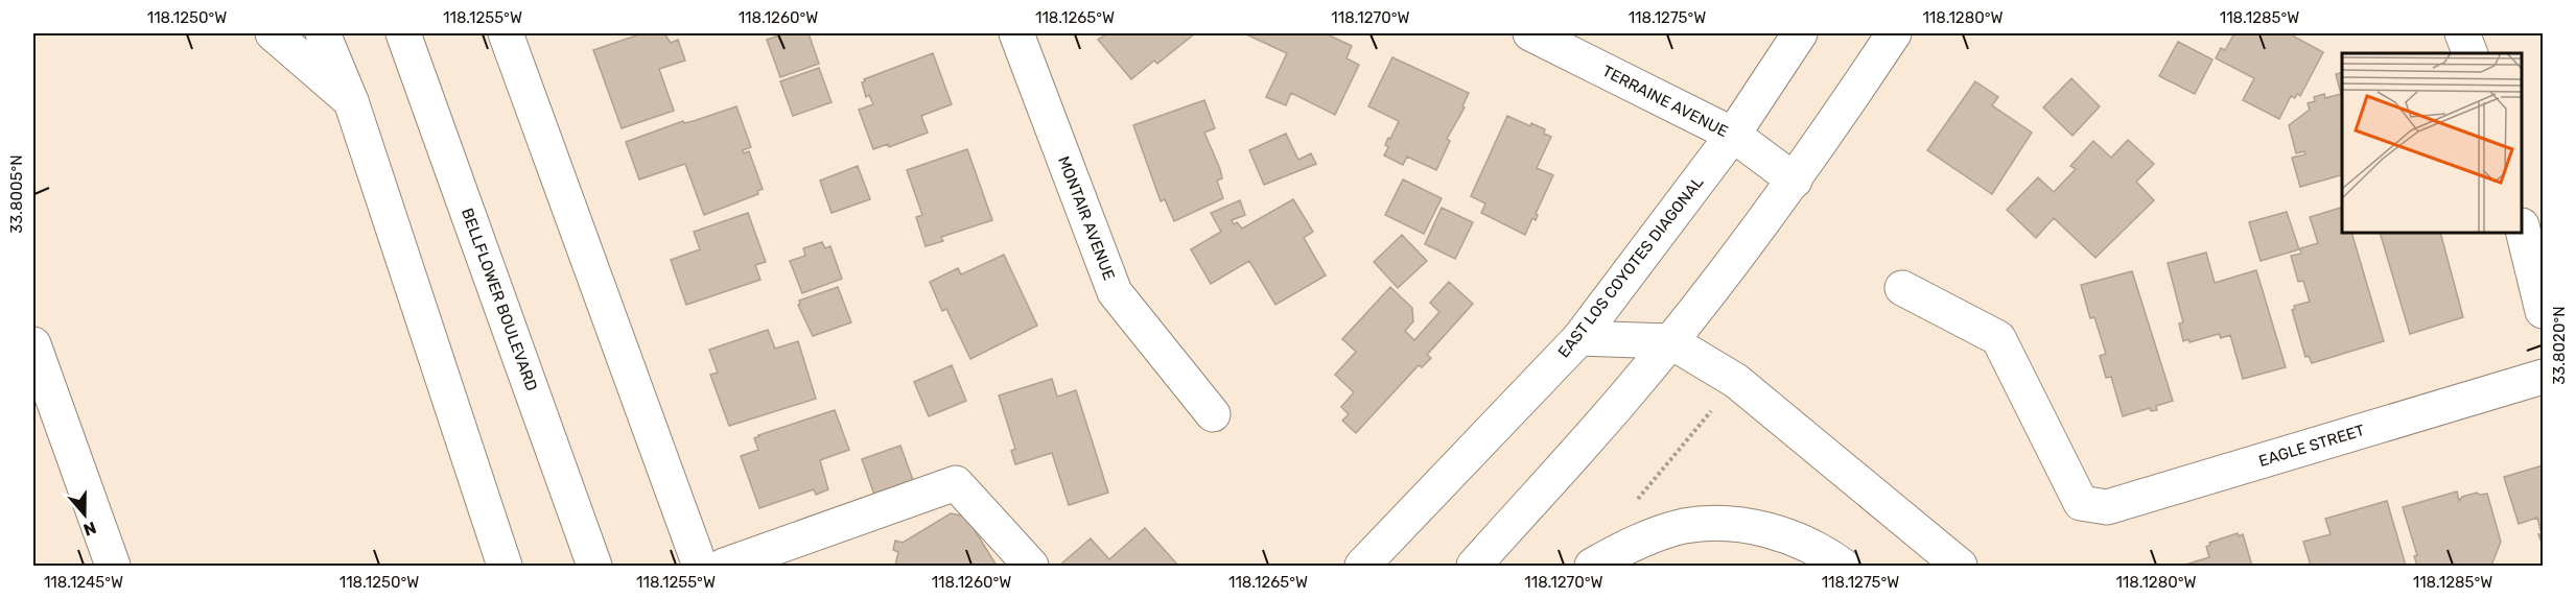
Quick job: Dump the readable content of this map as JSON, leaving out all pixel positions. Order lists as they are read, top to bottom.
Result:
{
  "streets": {
    "main road": [
      "TERRAINE AVENUE",
      "MONTAIR AVENUE",
      "EAST LOS COYOTES DIAGONAL",
      "BELLFLOWER BOULEVARD",
      "EAGLE STREET"
    ]
  },
  "crossings": [
    ["TERRAINE AVENUE", "EAST LOS COYOTES DIAGONAL"]
  ],
  "north": "bottom",
  "coordinates": [
    "118.1250°W",
    "118.1255°W",
    "118.1260°W",
    "118.1265°W",
    "118.1270°W",
    "118.1275°W",
    "118.1280°W",
    "118.1285°W",
    "33.8005°N",
    "33.8020°N",
    "118.1245°W"
  ]
}
